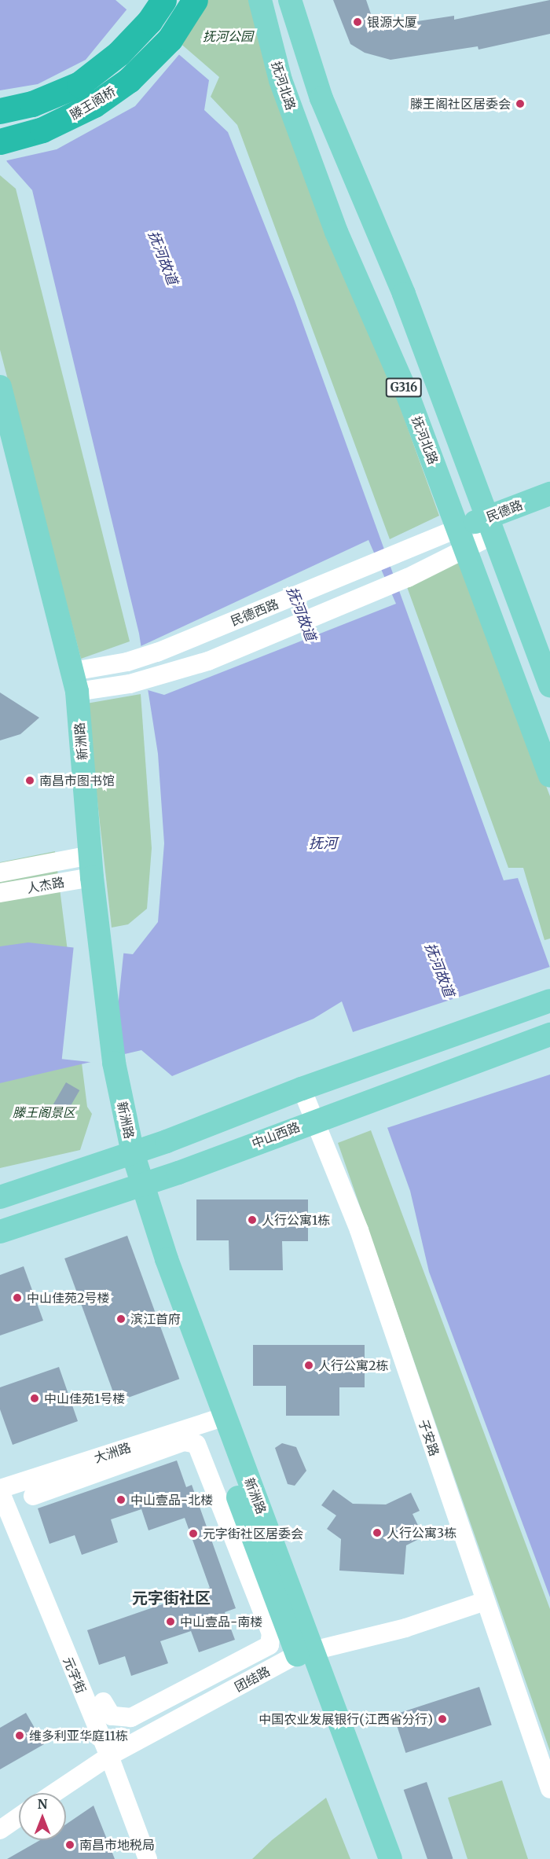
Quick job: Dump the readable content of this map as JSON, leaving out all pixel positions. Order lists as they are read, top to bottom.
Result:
{
  "streets": {
    "highway": ["滕王阁桥"],
    "main road": [
      "抚河北路",
      "G316",
      "民德路",
      "新洲路",
      "中山西路"
    ],
    "street": [
      "民德西路",
      "人杰路",
      "子安路",
      "大洲路",
      "元字街",
      "团结路"
    ]
  },
  "crossings": [
    ["抚河北路", "民德路"],
    ["抚河北路", "民德西路"],
    ["G316", "民德路"],
    ["民德路", "民德西路"],
    ["民德西路", "新洲路"],
    ["新洲路", "人杰路"],
    ["新洲路", "中山西路"],
    ["新洲路", "大洲路"],
    ["新洲路", "团结路"],
    ["中山西路", "子安路"],
    ["子安路", "团结路"],
    ["大洲路", "元字街"],
    ["元字街", "团结路"]
  ],
  "districts": ["元字街社区"],
  "water": ["抚河故道", "抚河"],
  "parks": ["抚河公园", "滕王阁景区"],
  "places": [
    "银源大厦",
    "滕王阁社区居委会",
    "南昌市图书馆",
    "人行公寓1栋",
    "中山佳苑2号楼",
    "滨江首府",
    "人行公寓2栋",
    "中山佳苑1号楼",
    "中山壹品-北楼",
    "人行公寓3栋",
    "元字街社区居委会",
    "中山壹品-南楼",
    "中国农业发展银行(江西省分行)",
    "维多利亚华庭11栋",
    "南昌市地税局"
  ],
  "north": "top"
}
